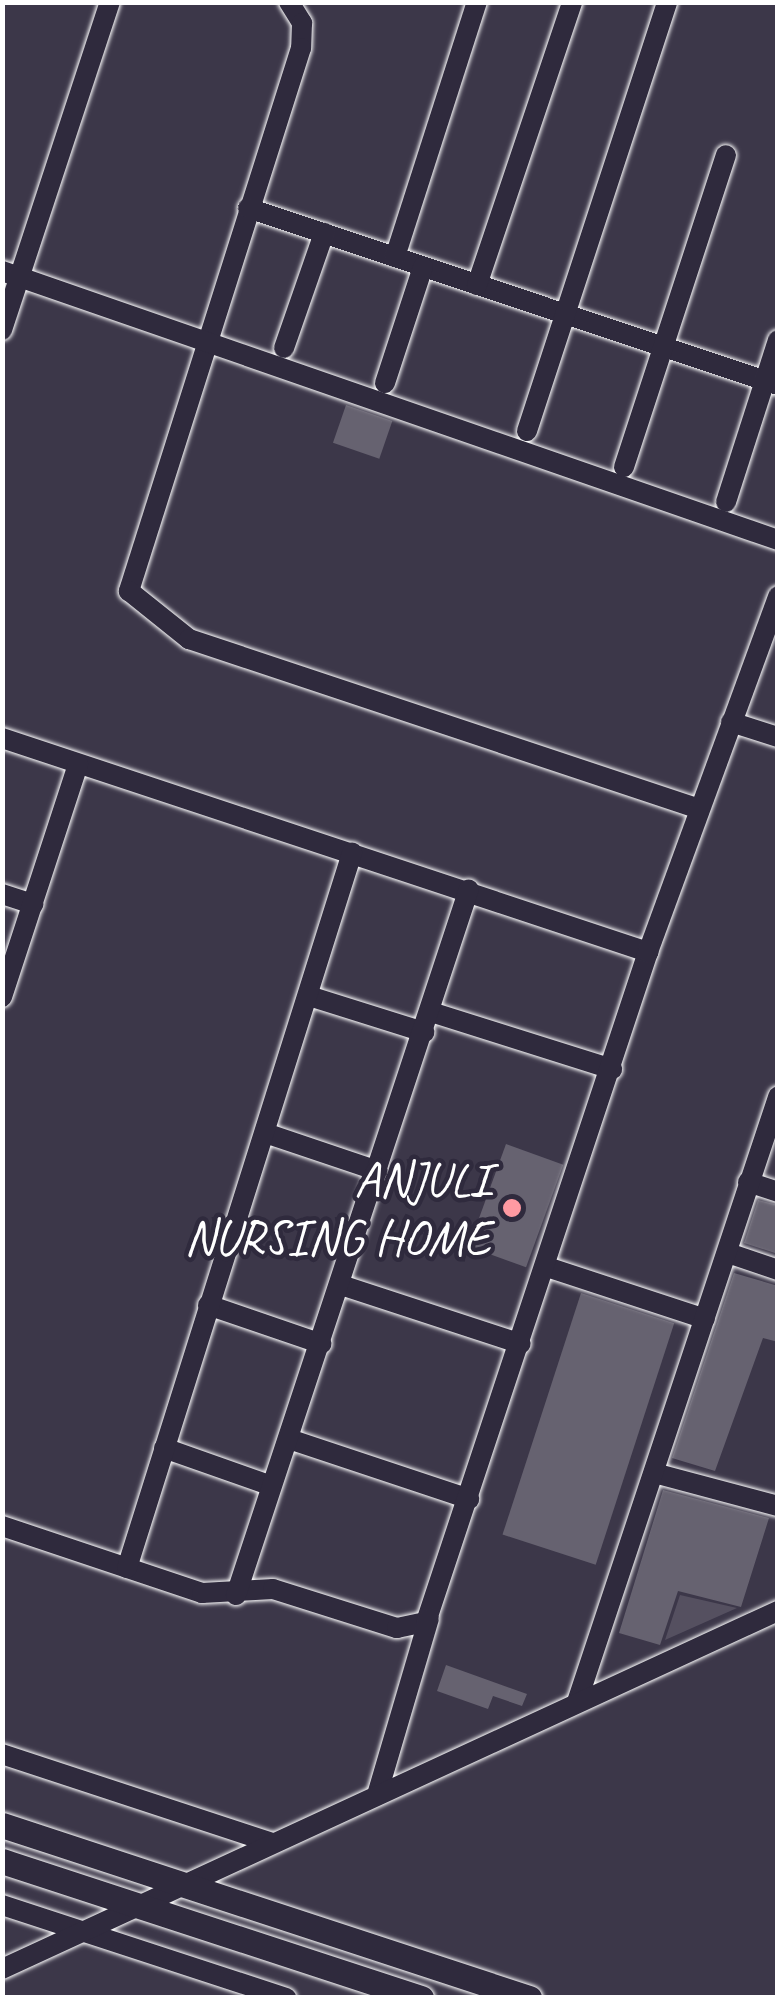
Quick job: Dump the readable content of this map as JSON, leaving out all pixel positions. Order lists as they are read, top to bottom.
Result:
{
  "places": ["ANJULI NURSING HOME"]
}
